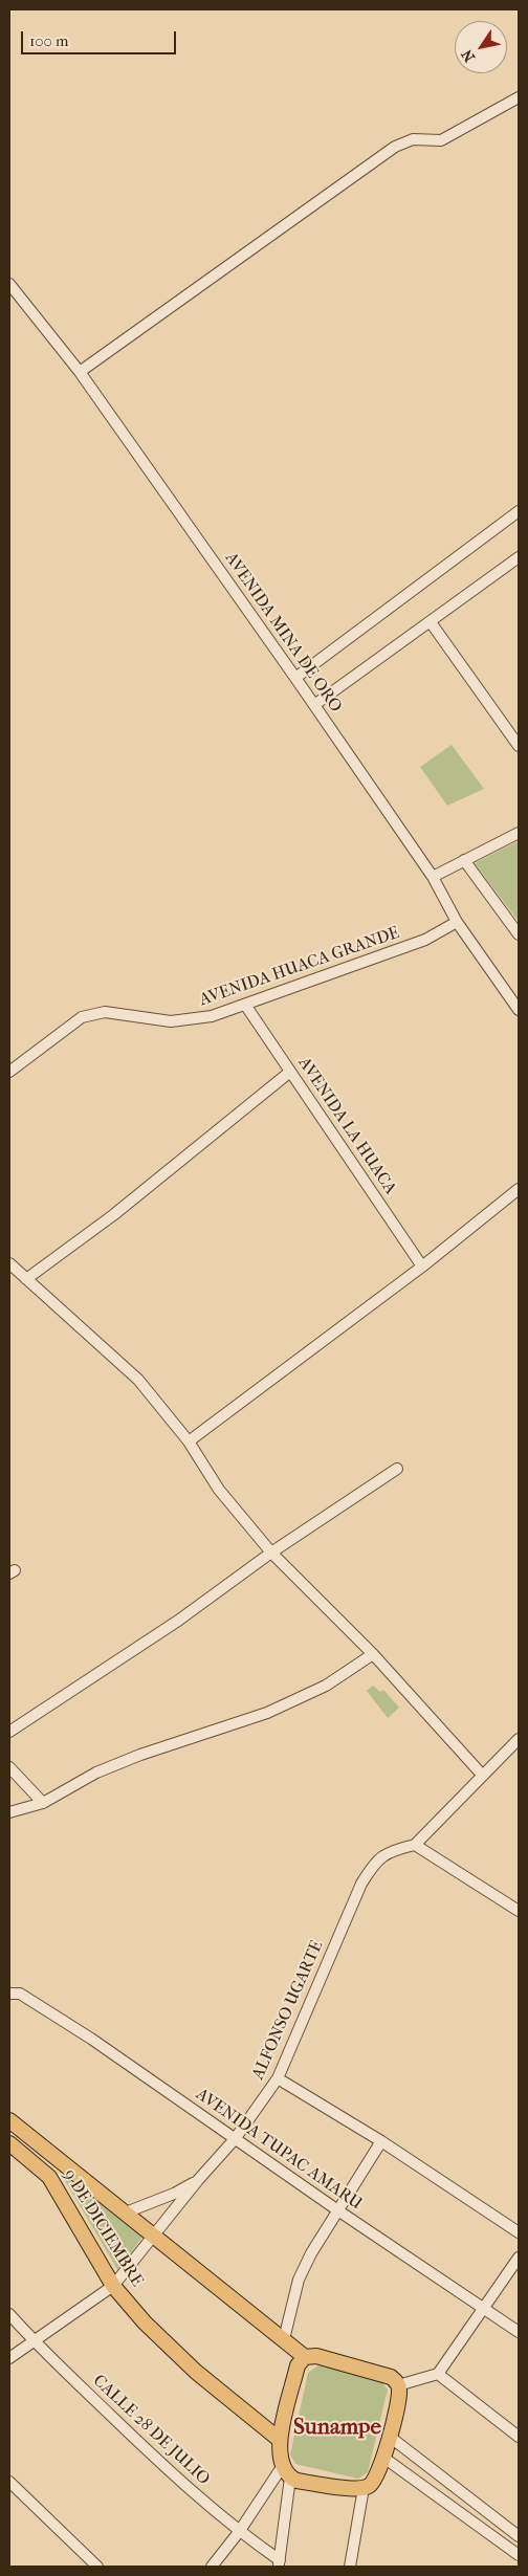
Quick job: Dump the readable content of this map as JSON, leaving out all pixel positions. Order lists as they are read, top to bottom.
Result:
{
  "streets": {
    "main road": ["9 DE DICIEMBRE"],
    "street": [
      "AVENIDA MINA DE ORO",
      "AVENIDA HUACA GRANDE",
      "AVENIDA LA HUACA",
      "ALFONSO UGARTE",
      "AVENIDA TUPAC AMARU",
      "CALLE 28 DE JULIO"
    ]
  },
  "crossings": [
    ["AVENIDA MINA DE ORO", "AVENIDA HUACA GRANDE"],
    ["AVENIDA HUACA GRANDE", "AVENIDA LA HUACA"],
    ["ALFONSO UGARTE", "AVENIDA TUPAC AMARU"],
    ["ALFONSO UGARTE", "9 DE DICIEMBRE"],
    ["ALFONSO UGARTE", "CALLE 28 DE JULIO"]
  ],
  "districts": ["Sunampe"],
  "scale_bar": "100 m",
  "north": "bottom left"
}
